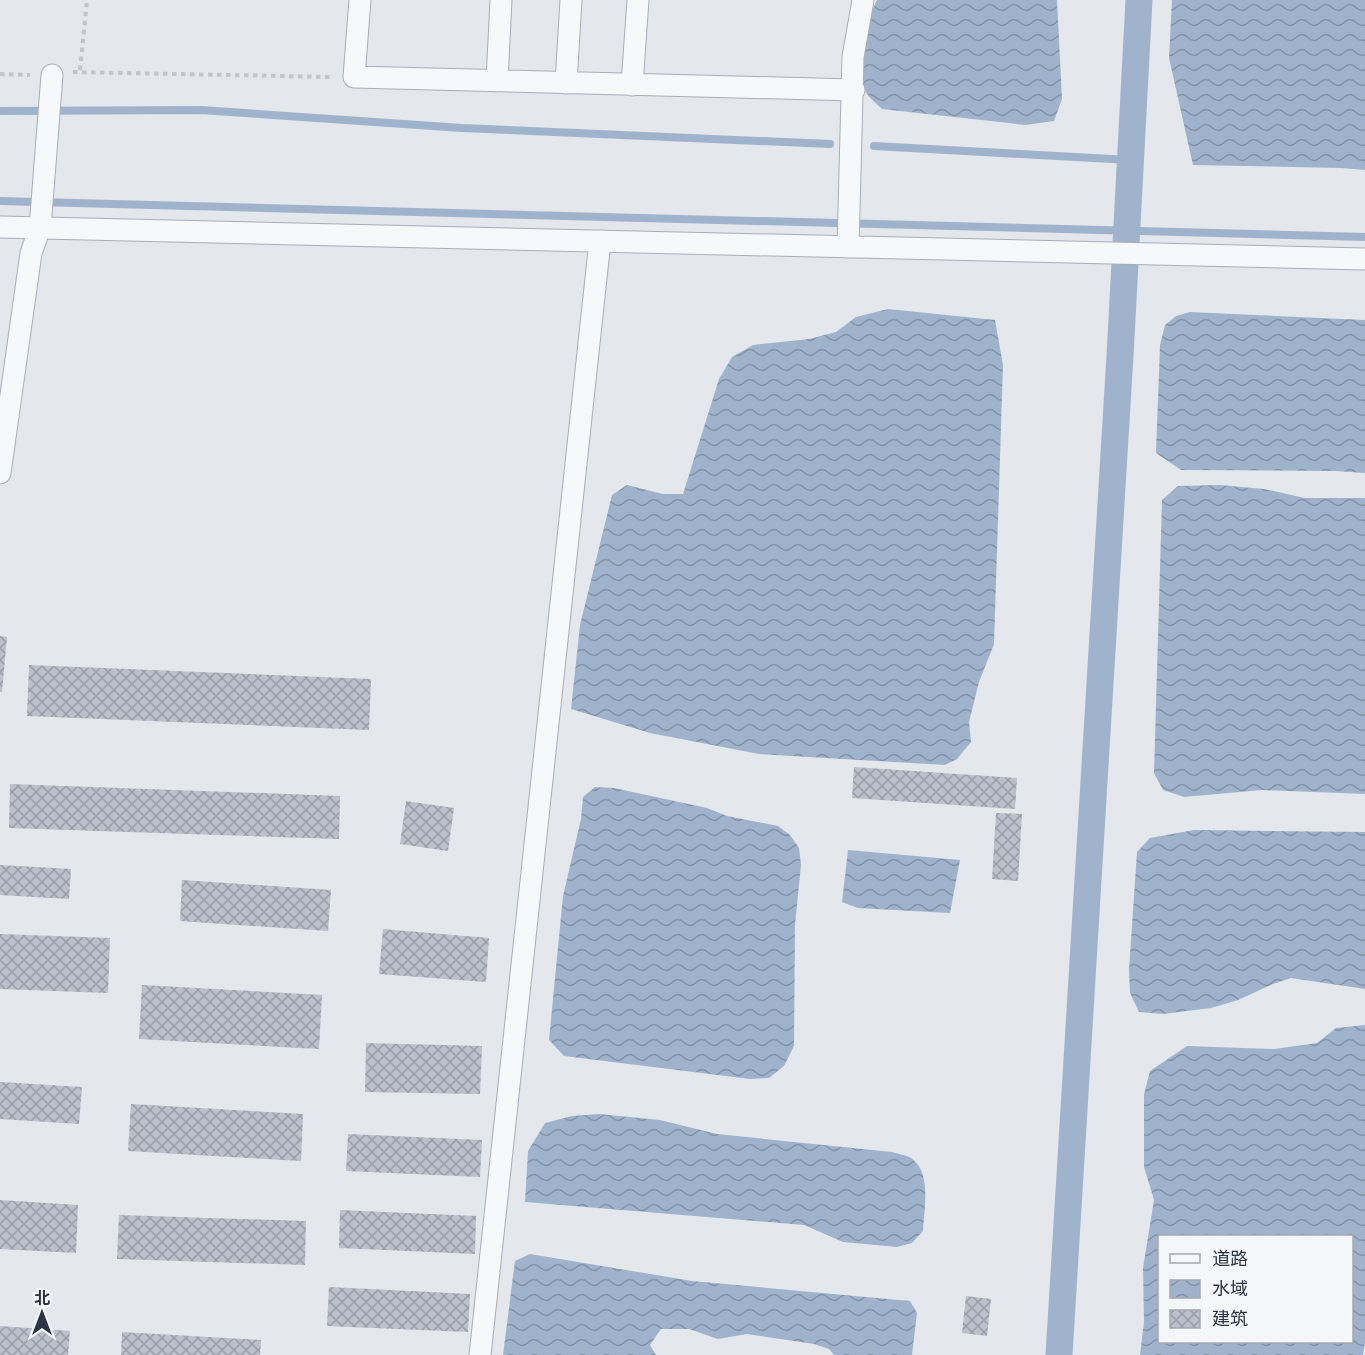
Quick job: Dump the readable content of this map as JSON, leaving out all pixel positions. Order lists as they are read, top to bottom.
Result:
{
  "legend": ["道路", "水域", "建筑"],
  "north": "top"
}
